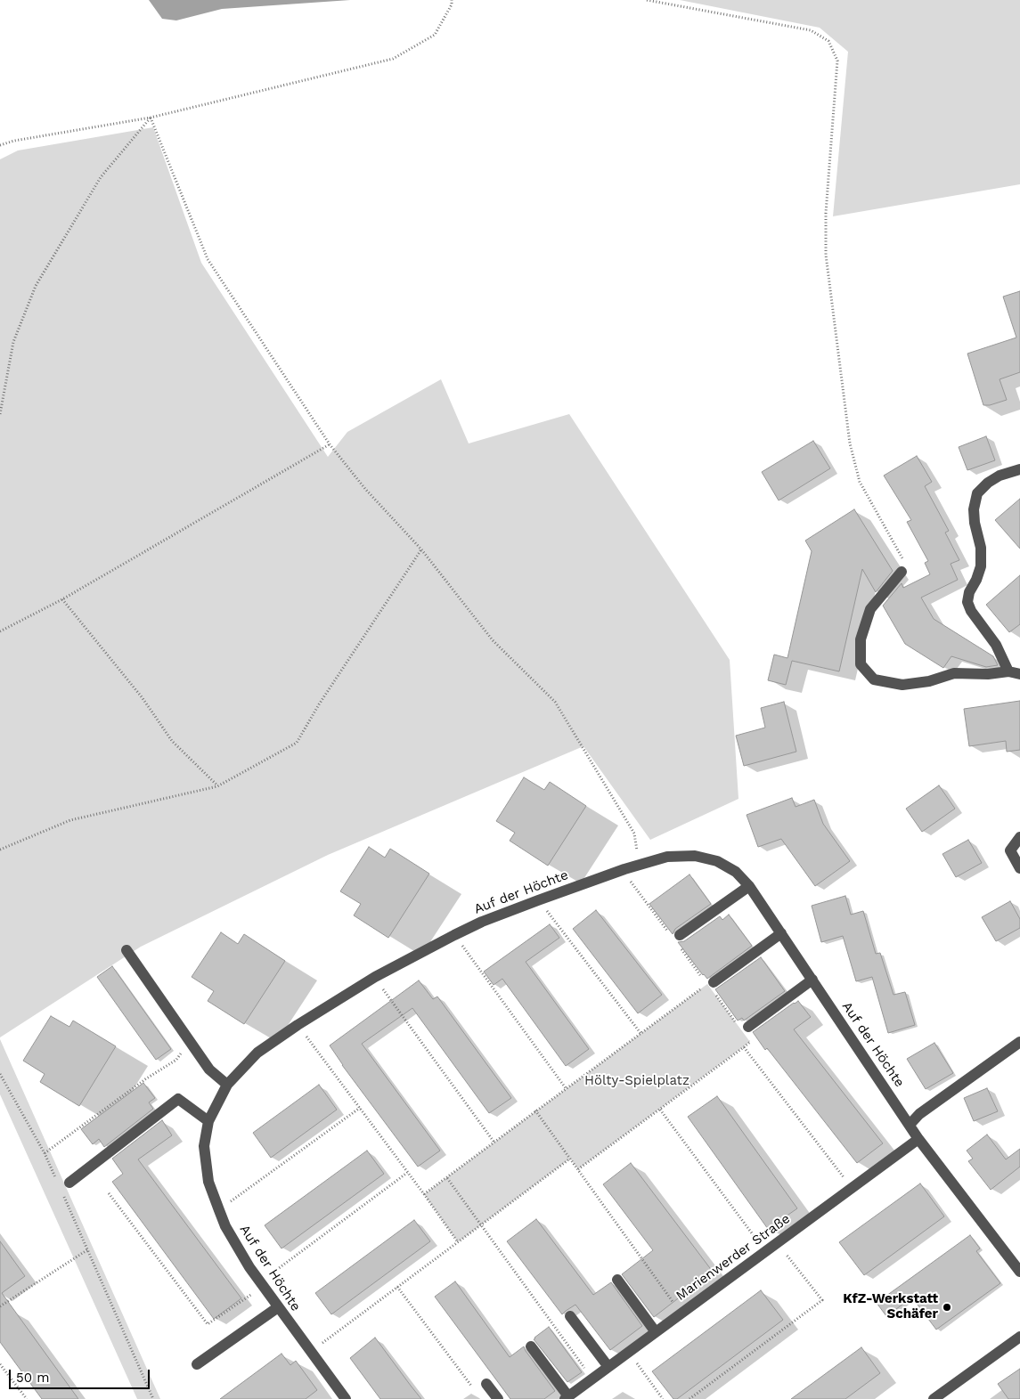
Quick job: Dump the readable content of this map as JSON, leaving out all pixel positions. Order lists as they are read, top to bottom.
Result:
{
  "streets": {
    "street": ["Auf der Höchte", "Marienwerder Straße"]
  },
  "crossings": [
    ["Auf der Höchte", "Marienwerder Straße"]
  ],
  "parks": ["Hölty-Spielplatz"],
  "places": ["KfZ-Werkstatt Schäfer"],
  "scale_bar": "50 m"
}
